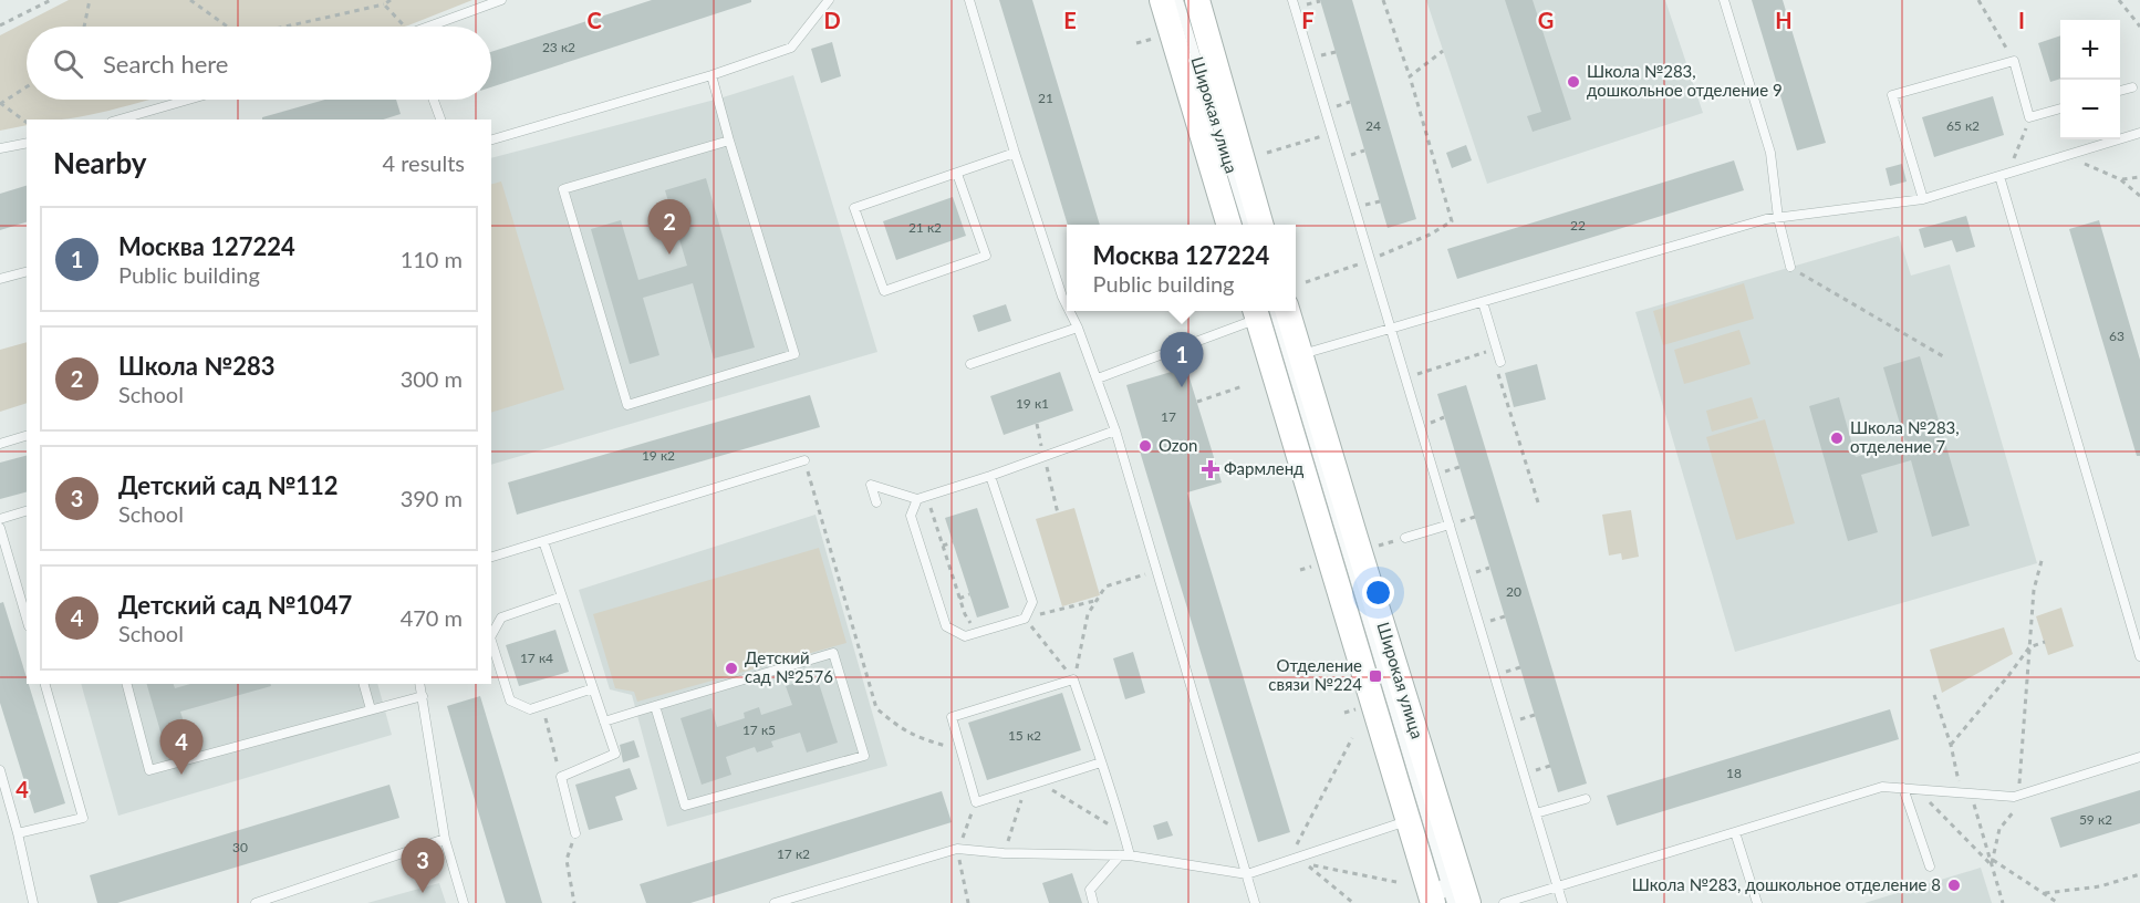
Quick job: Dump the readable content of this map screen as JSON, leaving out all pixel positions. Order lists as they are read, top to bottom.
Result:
{
  "streets": {
    "main road": ["Широкая улица"]
  },
  "places": {
    "other": [
      "Школа №283, дошкольное отделение 9",
      "Школа №283, отделение 7",
      "Ozon",
      "Детский сад №2576",
      "Школа №283, дошкольное отделение 8"
    ],
    "health": ["Фармленд"],
    "transit": ["Отделение связи №224"]
  },
  "house_numbers": [
    "23 к2",
    "21",
    "24",
    "65 к2",
    "22",
    "21 к2",
    "63",
    "19 к1",
    "17",
    "19 к2",
    "20",
    "17 к4",
    "17 к5",
    "15 к2",
    "18",
    "59 к2",
    "30",
    "17 к2"
  ],
  "page": {
    "map_buttons": ["+", "−"],
    "search": "Search here",
    "heading": ["Nearby", "4 results"],
    "pins": [
      "2",
      "1",
      "4",
      "3"
    ],
    "list": [
      {
        "mark": "1",
        "name": "Москва 127224",
        "note": "Public building",
        "value": "110 m"
      },
      {
        "mark": "2",
        "name": "Школа №283",
        "note": "School",
        "value": "300 m"
      },
      {
        "mark": "3",
        "name": "Детский сад №112",
        "note": "School",
        "value": "390 m"
      },
      {
        "mark": "4",
        "name": "Детский сад №1047",
        "note": "School",
        "value": "470 m"
      }
    ],
    "popup": ["Москва 127224", "Public building"]
  },
  "grid": {
    "columns": [
      "C",
      "D",
      "E",
      "F",
      "G",
      "H",
      "I"
    ],
    "rows": ["4"]
  }
}
